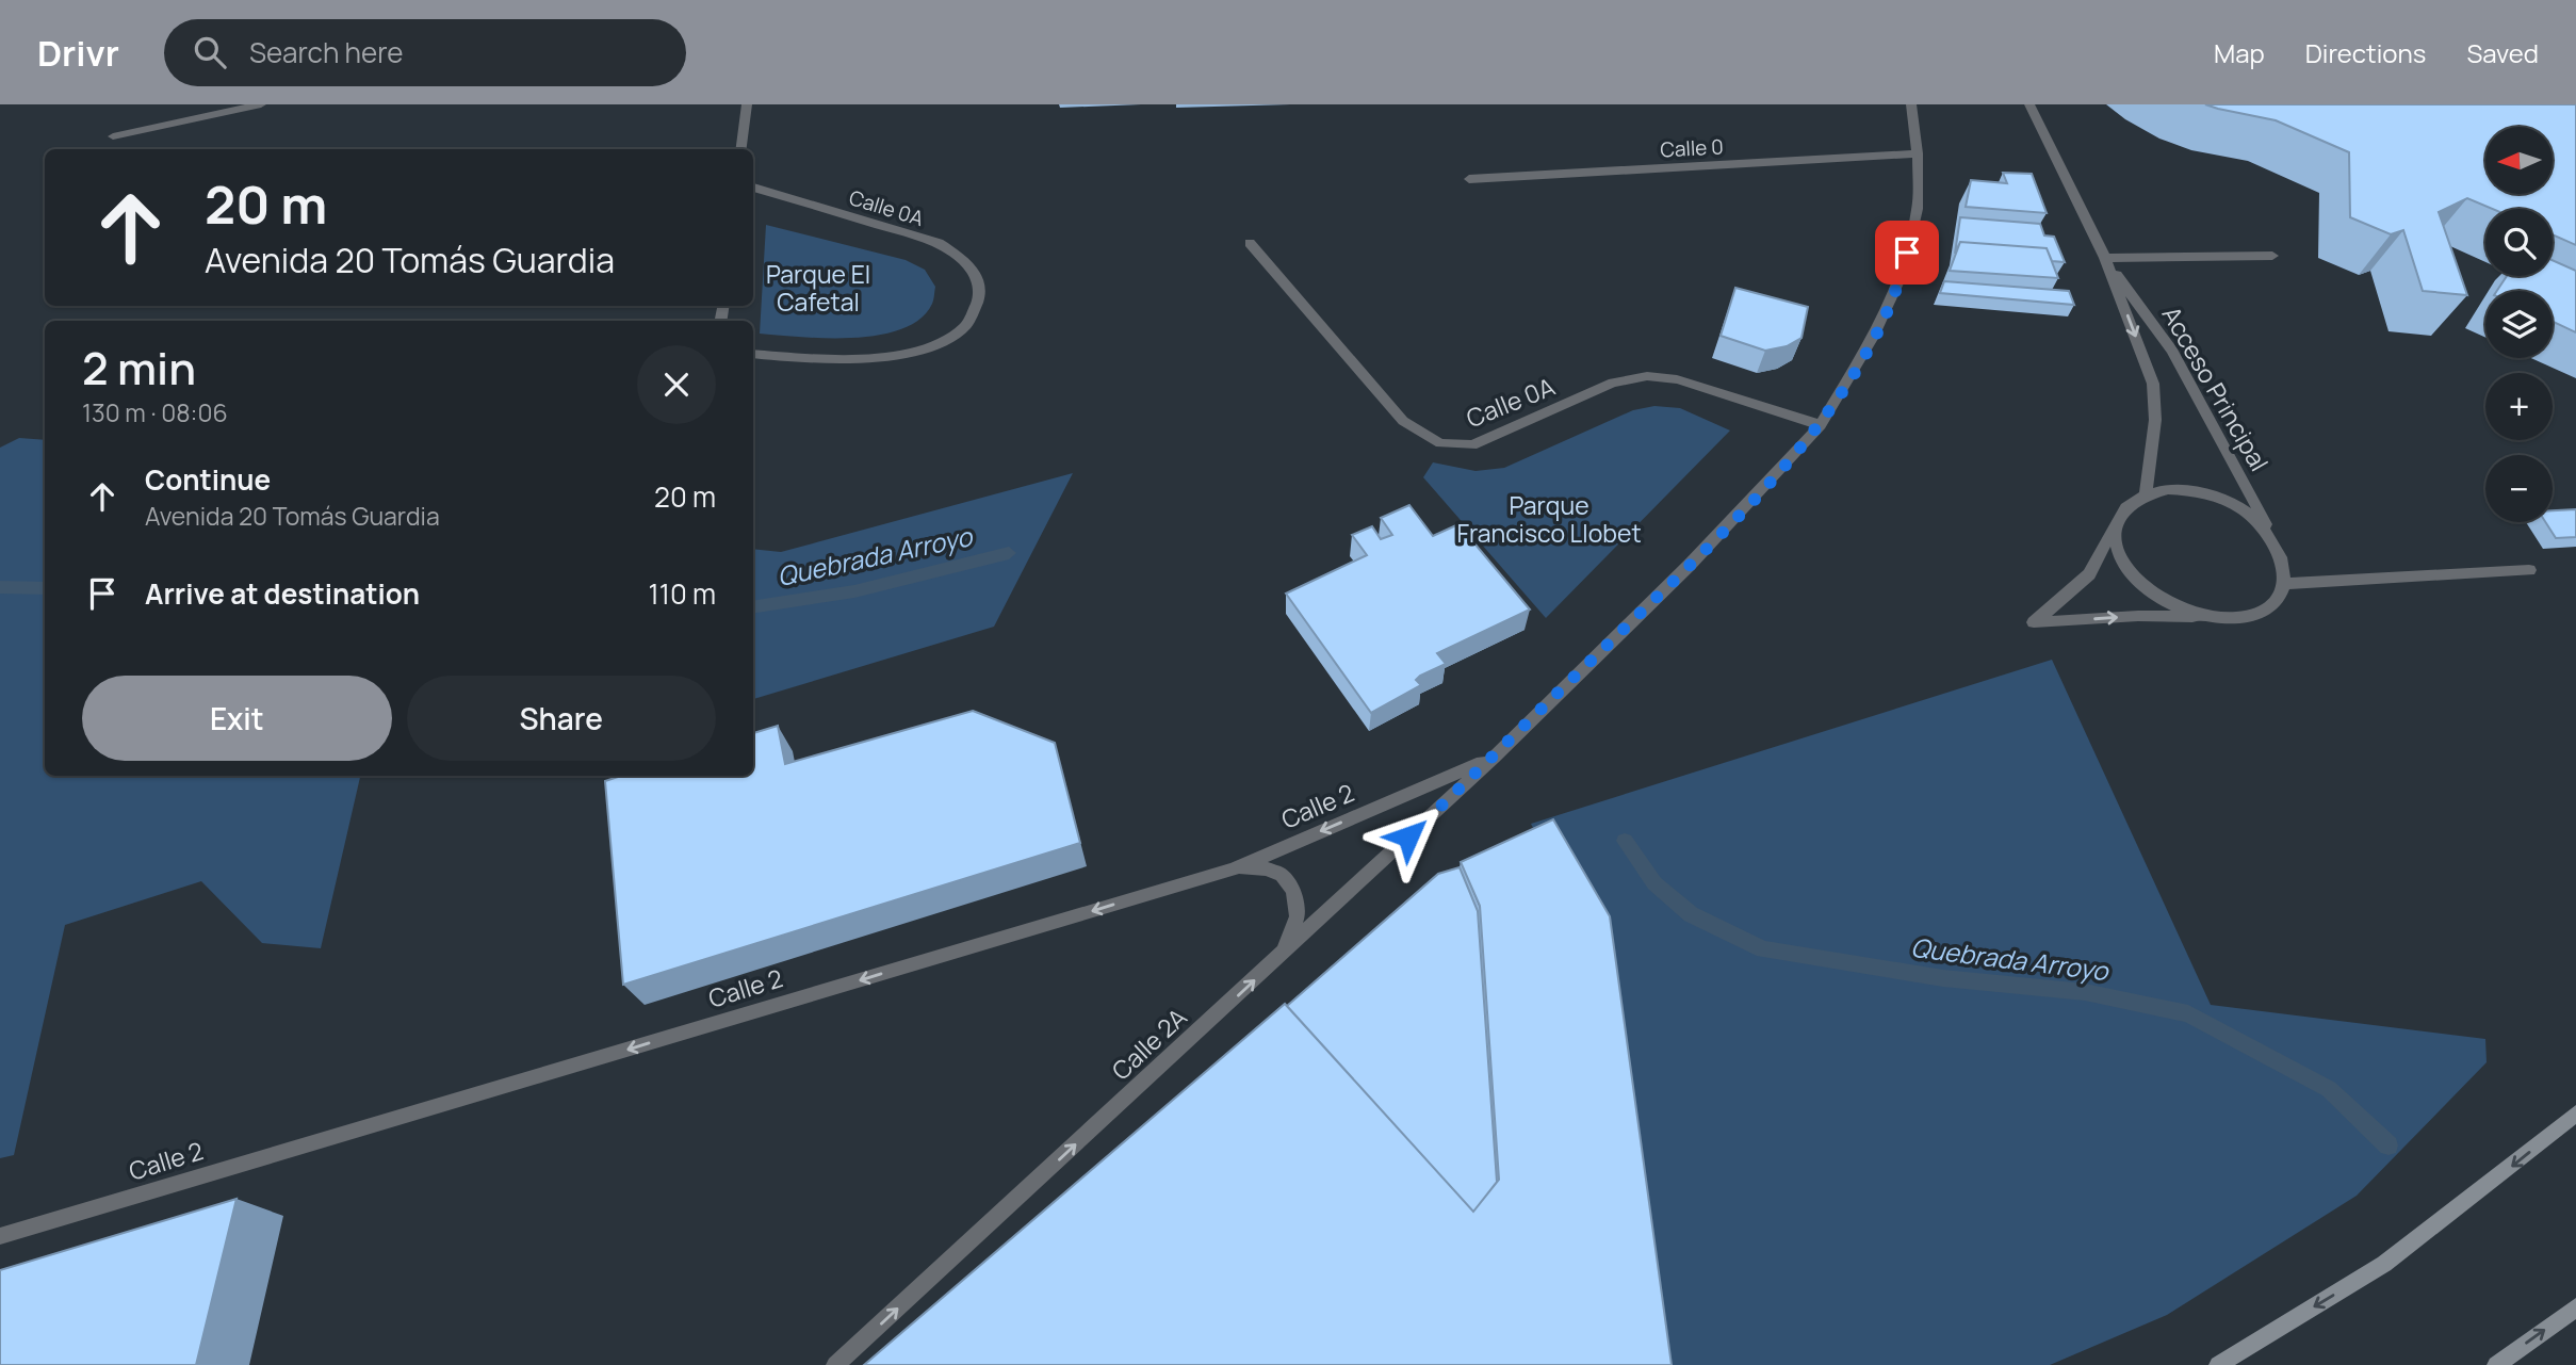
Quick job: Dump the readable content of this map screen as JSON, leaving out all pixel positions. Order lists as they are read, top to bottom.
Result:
{
  "streets": {
    "street": [
      "Calle 0",
      "Calle 0A",
      "Acceso Principal",
      "Calle 2",
      "Calle 2A"
    ]
  },
  "crossings": [
    ["Calle 0", "Calle 2A"],
    ["Calle 0A", "Calle 2A"],
    ["Calle 2", "Calle 2A"]
  ],
  "one_way": ["Calle 2", "Calle 2A"],
  "water": ["Quebrada Arroyo"],
  "parks": ["Parque El Cafetal", "Parque Francisco Llobet"],
  "north": "left",
  "page": {
    "header": "Drivr",
    "search": "Search here",
    "nav": ["Map", "Directions", "Saved"],
    "map_buttons": ["+", "−"],
    "turn": ["20 m", "Avenida 20 Tomás Guardia"],
    "heading": ["2 min", "130 m · 08:06"],
    "list": [
      {
        "name": "Continue",
        "note": "Avenida 20 Tomás Guardia",
        "value": "20 m"
      },
      {
        "name": "Arrive at destination",
        "value": "110 m"
      }
    ],
    "buttons": ["Exit", "Share"]
  }
}
